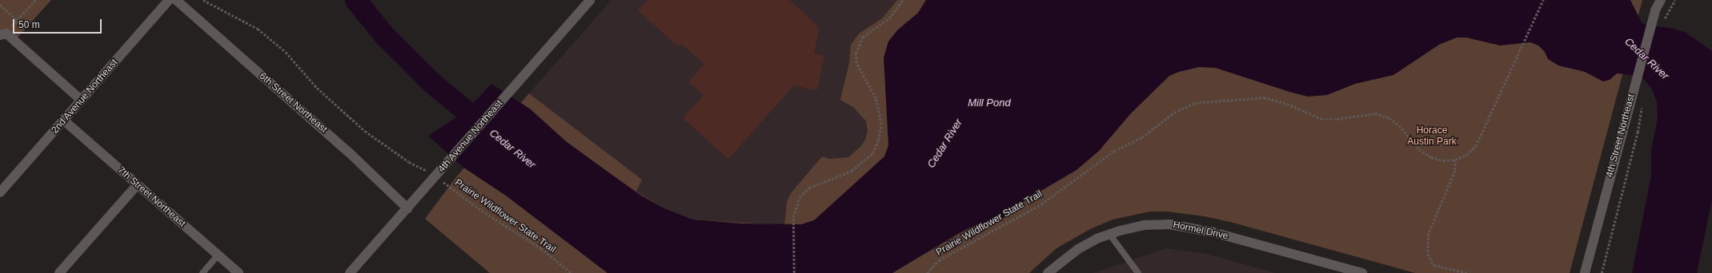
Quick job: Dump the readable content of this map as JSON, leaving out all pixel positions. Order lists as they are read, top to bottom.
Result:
{
  "streets": {
    "street": [
      "2nd Avenue Northeast",
      "6th Street Northeast",
      "4th Street Northeast",
      "4th Avenue Northeast",
      "7th Street Northeast",
      "Hormel Drive"
    ],
    "path": ["Prairie Wildflower State Trail"]
  },
  "crossings": [
    ["2nd Avenue Northeast", "7th Street Northeast"],
    ["6th Street Northeast", "4th Avenue Northeast"],
    ["4th Avenue Northeast", "Prairie Wildflower State Trail"]
  ],
  "water": ["Cedar River", "Mill Pond"],
  "parks": ["Horace Austin Park"],
  "scale_bar": "50 m"
}
